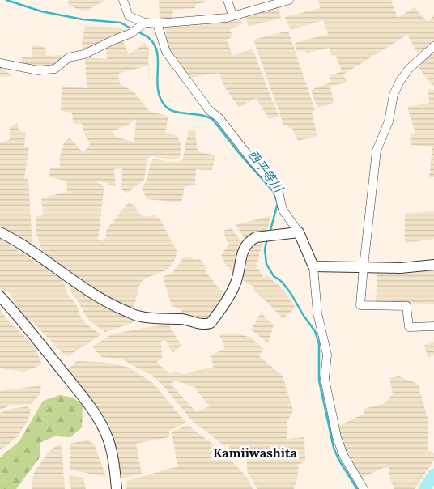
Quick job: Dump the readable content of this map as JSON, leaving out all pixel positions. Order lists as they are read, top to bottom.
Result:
{
  "districts": ["Kamiiwashita"],
  "water": ["西平等川"]
}
